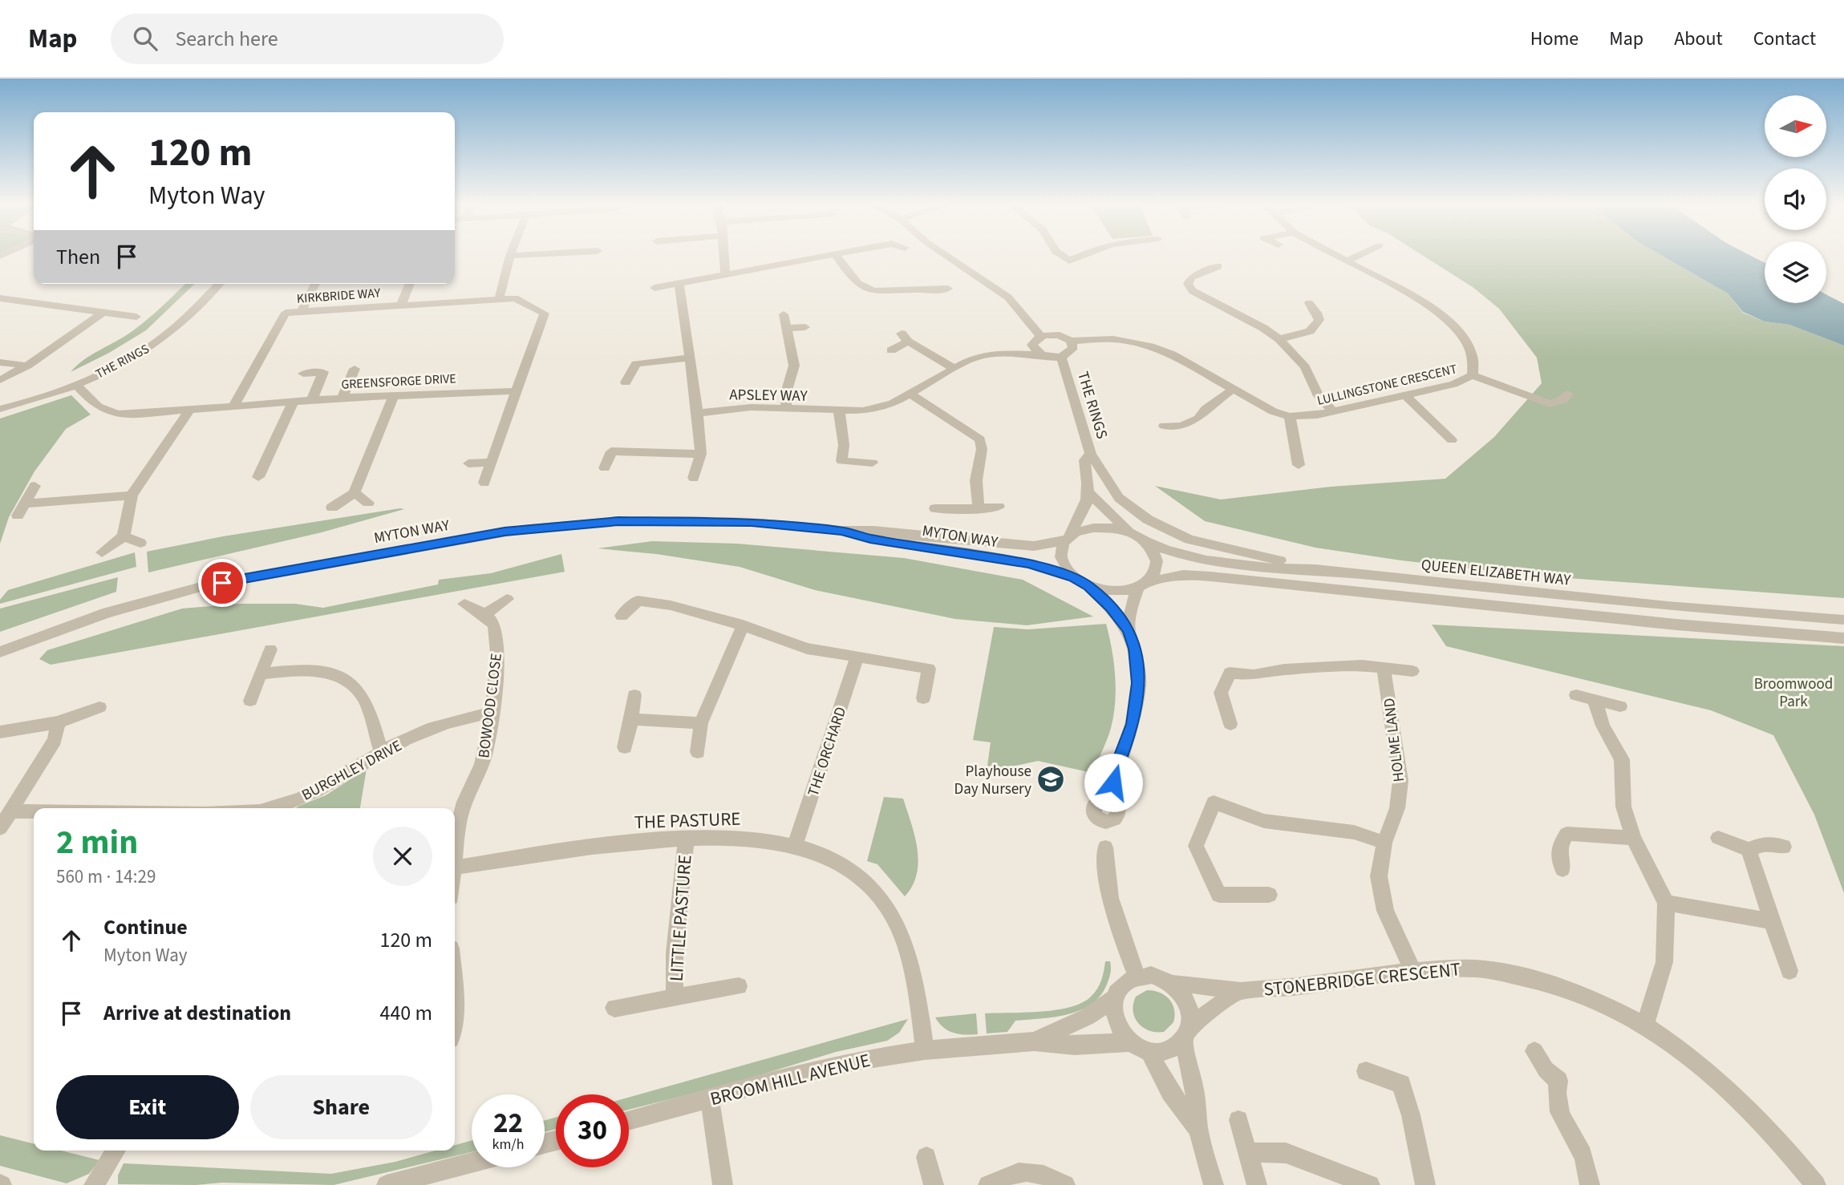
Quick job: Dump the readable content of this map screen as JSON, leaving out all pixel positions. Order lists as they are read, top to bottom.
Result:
{
  "streets": {
    "street": [
      "KIRKBRIDE WAY",
      "THE RINGS",
      "GREENSFORGE DRIVE",
      "LULLINGSTONE CRESCENT",
      "APSLEY WAY",
      "MYTON WAY",
      "QUEEN ELIZABETH WAY",
      "BOWOOD CLOSE",
      "HOLME LAND",
      "THE ORCHARD",
      "BURGHLEY DRIVE",
      "THE PASTURE",
      "LITTLE PASTURE",
      "STONEBRIDGE CRESCENT",
      "BROOM HILL AVENUE"
    ]
  },
  "crossings": [
    ["KIRKBRIDE WAY", "GREENSFORGE DRIVE"],
    ["THE RINGS", "GREENSFORGE DRIVE"],
    ["THE RINGS", "LULLINGSTONE CRESCENT"],
    ["THE RINGS", "APSLEY WAY"],
    ["MYTON WAY", "QUEEN ELIZABETH WAY"],
    ["BOWOOD CLOSE", "BURGHLEY DRIVE"],
    ["BOWOOD CLOSE", "THE PASTURE"],
    ["HOLME LAND", "STONEBRIDGE CRESCENT"],
    ["THE ORCHARD", "THE PASTURE"],
    ["THE PASTURE", "LITTLE PASTURE"],
    ["THE PASTURE", "BROOM HILL AVENUE"],
    ["STONEBRIDGE CRESCENT", "BROOM HILL AVENUE"]
  ],
  "parks": ["Broomwood Park"],
  "places": {
    "school or university": ["Playhouse Day Nursery"]
  },
  "north": "right",
  "page": {
    "header": "Map",
    "search": "Search here",
    "nav": [
      "Home",
      "Map",
      "About",
      "Contact"
    ],
    "turn": ["120 m", "Myton Way"],
    "then": "Then",
    "heading": ["2 min", "560 m · 14:29"],
    "list": [
      {
        "name": "Continue",
        "note": "Myton Way",
        "value": "120 m"
      },
      {
        "name": "Arrive at destination",
        "value": "440 m"
      }
    ],
    "buttons": ["Exit", "Share"],
    "speed": "22 km/h",
    "limit": "30"
  }
}
